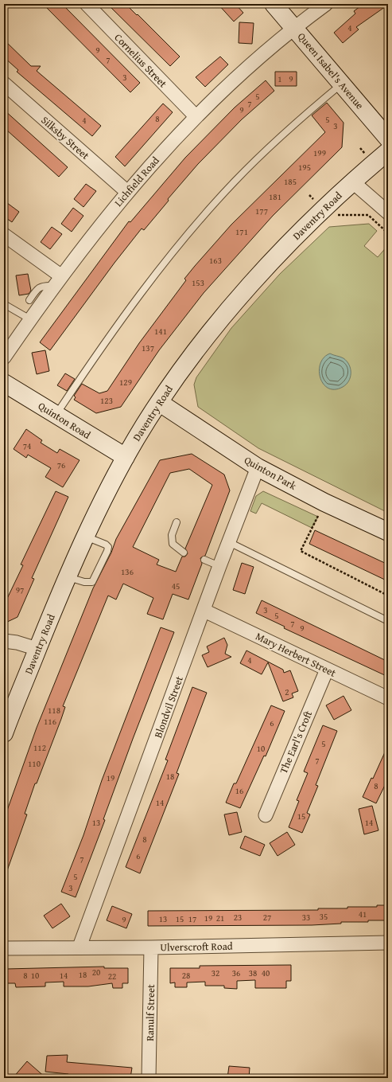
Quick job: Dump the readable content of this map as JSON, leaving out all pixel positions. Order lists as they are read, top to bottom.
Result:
{
  "streets": {
    "street": [
      "Cornelius Street",
      "Queen Isabel's Avenue",
      "Silksby Street",
      "Lichfield Road",
      "Daventry Road",
      "Quinton Road",
      "Quinton Park",
      "Mary Herbert Street",
      "Blondvil Street",
      "The Earl's Croft",
      "Ulverscroft Road",
      "Ranulf Street"
    ]
  },
  "crossings": [
    ["Cornelius Street", "Lichfield Road"],
    ["Queen Isabel's Avenue", "Lichfield Road"],
    ["Silksby Street", "Lichfield Road"],
    ["Daventry Road", "Quinton Road"],
    ["Daventry Road", "Quinton Park"],
    ["Quinton Park", "Blondvil Street"],
    ["Mary Herbert Street", "Blondvil Street"],
    ["Mary Herbert Street", "The Earl's Croft"],
    ["Blondvil Street", "Ulverscroft Road"],
    ["Ulverscroft Road", "Ranulf Street"]
  ],
  "house_numbers": [
    "4",
    "9",
    "7",
    "3",
    "1",
    "9",
    "5",
    "7",
    "9",
    "8",
    "5",
    "4",
    "3",
    "199",
    "195",
    "185",
    "181",
    "177",
    "171",
    "163",
    "153",
    "141",
    "137",
    "129",
    "123",
    "74",
    "76",
    "136",
    "45",
    "97",
    "3",
    "5",
    "7",
    "9",
    "4",
    "2",
    "118",
    "116",
    "6",
    "5",
    "112",
    "10",
    "7",
    "110",
    "18",
    "19",
    "8",
    "16",
    "14",
    "15",
    "13",
    "14",
    "8",
    "6",
    "7",
    "5",
    "3",
    "41",
    "35",
    "23",
    "27",
    "33",
    "19",
    "21",
    "13",
    "15",
    "17",
    "9",
    "20",
    "32",
    "36",
    "38",
    "40",
    "18",
    "8",
    "10",
    "14",
    "28",
    "22"
  ]
}
